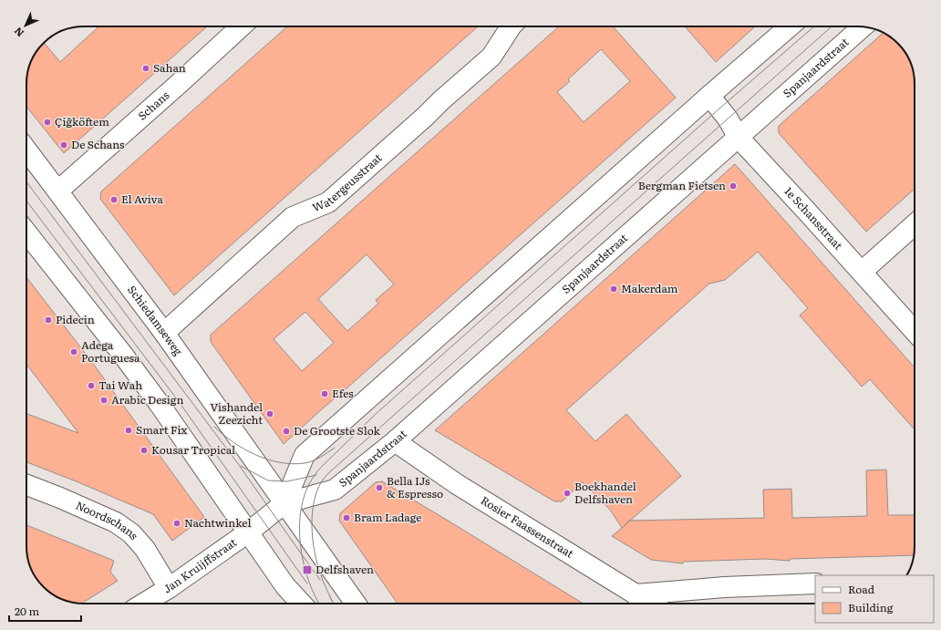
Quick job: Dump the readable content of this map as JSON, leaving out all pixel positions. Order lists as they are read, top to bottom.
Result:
{
  "streets": {
    "street": [
      "Spanjaardstraat",
      "Schans",
      "Watergeusstraat",
      "1e Schansstraat",
      "Schiedamseweg",
      "Noordschans",
      "Rosier Faassenstraat",
      "Jan Kruijffstraat"
    ]
  },
  "crossings": [
    ["Spanjaardstraat", "1e Schansstraat"],
    ["Spanjaardstraat", "Schiedamseweg"],
    ["Spanjaardstraat", "Rosier Faassenstraat"],
    ["Schans", "Schiedamseweg"],
    ["Watergeusstraat", "Schiedamseweg"],
    ["Noordschans", "Jan Kruijffstraat"]
  ],
  "places": {
    "other": [
      "Sahan",
      "Çiğköftem",
      "De Schans",
      "Bergman Fietsen",
      "El Aviva",
      "Makerdam",
      "Pidecin",
      "Adega Portuguesa",
      "Tai Wah",
      "Efes",
      "Arabic Design",
      "Vishandel Zeezicht",
      "Smart Fix",
      "De Grootste Slok",
      "Kousar Tropical",
      "Bella IJs & Espresso",
      "Boekhandel Delfshaven",
      "Bram Ladage",
      "Nachtwinkel"
    ],
    "transit": ["Delfshaven"]
  },
  "legend": ["Road", "Building"],
  "scale_bar": "20 m",
  "north": "bottom left"
}
